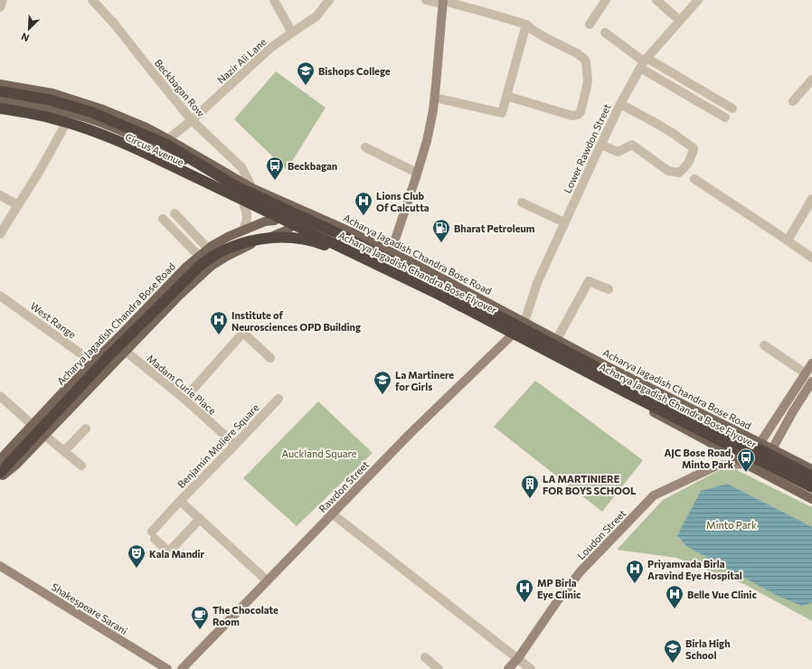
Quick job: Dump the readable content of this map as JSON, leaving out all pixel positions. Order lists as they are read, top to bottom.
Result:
{
  "streets": {
    "highway": ["Acharya Jagadish Chandra Bose Flyover"],
    "main road": ["Circus Avenue", "Acharya Jagadish Chandra Bose Road"],
    "street": [
      "Nazir Ali Lane",
      "Beckbagan Row",
      "Lower Rawdon Street",
      "West Range",
      "Madam Curie Place",
      "Benjamin Moliere Square",
      "Rawdon Street",
      "Loudon Street",
      "Shakespeare Sarani"
    ]
  },
  "crossings": [
    ["Nazir Ali Lane", "Beckbagan Row"],
    ["Nazir Ali Lane", "Circus Avenue"],
    ["Beckbagan Row", "Circus Avenue"],
    ["Lower Rawdon Street", "Acharya Jagadish Chandra Bose Road"],
    ["Lower Rawdon Street", "Rawdon Street"],
    ["Circus Avenue", "Acharya Jagadish Chandra Bose Road"],
    ["Acharya Jagadish Chandra Bose Road", "West Range"],
    ["Acharya Jagadish Chandra Bose Road", "Madam Curie Place"],
    ["Acharya Jagadish Chandra Bose Road", "Rawdon Street"],
    ["Madam Curie Place", "Benjamin Moliere Square"],
    ["Benjamin Moliere Square", "Rawdon Street"]
  ],
  "parks": ["Auckland Square", "Minto Park"],
  "places": {
    "school or university": ["Bishops College", "La Martinere for Girls", "Birla High School"],
    "bus stop": ["Beckbagan", "AJC Bose Road, Minto Park"],
    "hospital": [
      "Lions Club Of Calcutta",
      "Institute of Neurosciences OPD Building",
      "Priyamvada Birla Aravind Eye Hospital",
      "MP Birla Eye Clinic",
      "Belle Vue Clinic"
    ],
    "fuel station": ["Bharat Petroleum"],
    "building": ["LA MARTINIERE FOR BOYS SCHOOL"],
    "theatre": ["Kala Mandir"],
    "cafe": ["The Chocolate Room"]
  },
  "north": "bottom left"
}
